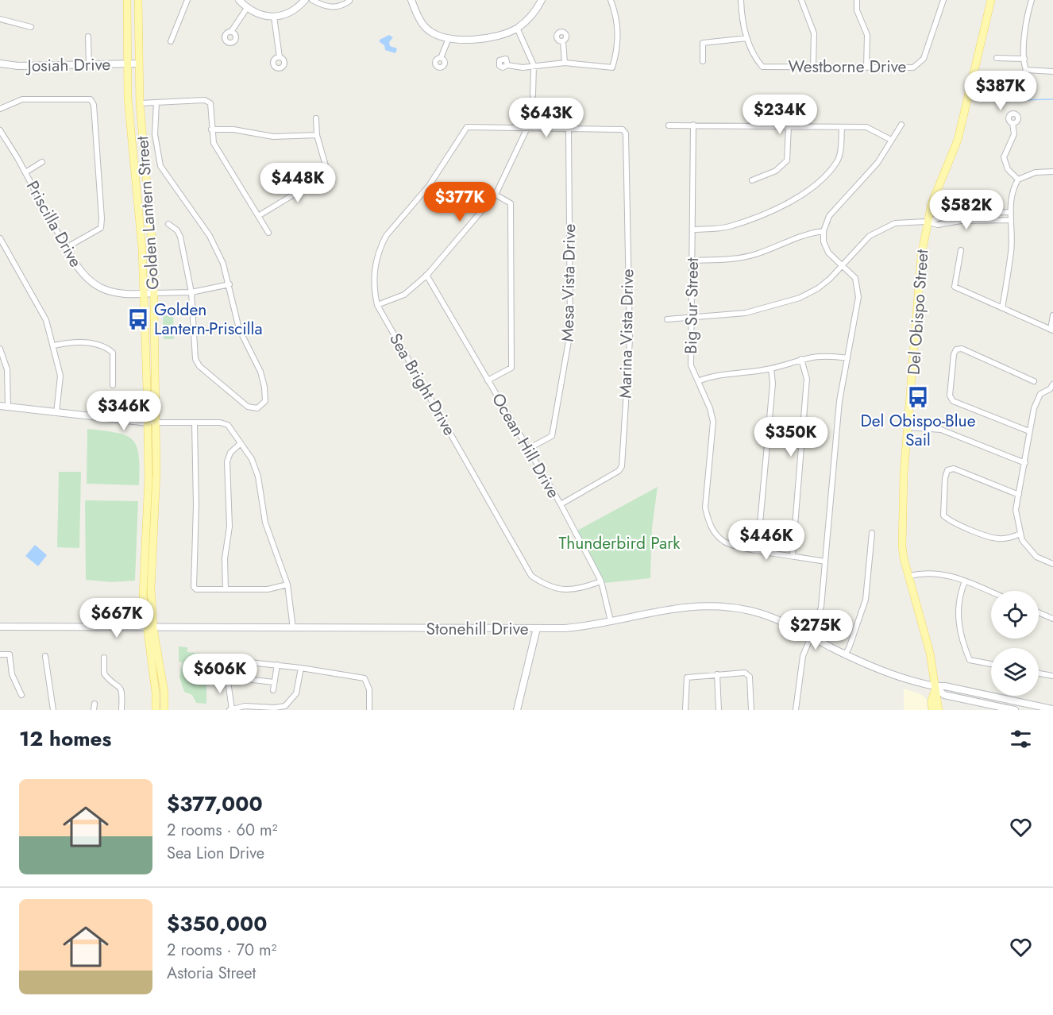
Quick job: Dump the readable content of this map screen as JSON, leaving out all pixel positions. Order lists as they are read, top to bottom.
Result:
{
  "streets": {
    "main road": [
      "Josiah Drive",
      "Golden Lantern Street",
      "Priscilla Drive",
      "Del Obispo Street",
      "Stonehill Drive"
    ],
    "street": [
      "Westborne Drive",
      "Mesa Vista Drive",
      "Big Sur Street",
      "Marina Vista Drive",
      "Sea Bright Drive",
      "Ocean Hill Drive"
    ]
  },
  "crossings": [
    ["Josiah Drive", "Golden Lantern Street"],
    ["Golden Lantern Street", "Priscilla Drive"],
    ["Golden Lantern Street", "Stonehill Drive"],
    ["Mesa Vista Drive", "Marina Vista Drive"],
    ["Mesa Vista Drive", "Ocean Hill Drive"],
    ["Del Obispo Street", "Stonehill Drive"],
    ["Marina Vista Drive", "Ocean Hill Drive"],
    ["Sea Bright Drive", "Ocean Hill Drive"],
    ["Ocean Hill Drive", "Stonehill Drive"]
  ],
  "parks": ["Thunderbird Park"],
  "places": {
    "bus stop": ["Golden Lantern-Priscilla", "Del Obispo-Blue Sail"]
  },
  "page": {
    "price": [
      "$387K",
      "$234K",
      "$643K",
      "$448K",
      "$377K",
      "$582K",
      "$346K",
      "$350K",
      "$446K",
      "$667K",
      "$275K",
      "$606K"
    ],
    "heading": "12 homes",
    "list": [
      {
        "name": "$377,000",
        "note": "2 rooms · 60 m² · Sea Lion Drive"
      },
      {
        "name": "$350,000",
        "note": "2 rooms · 70 m² · Astoria Street"
      }
    ]
  }
}
